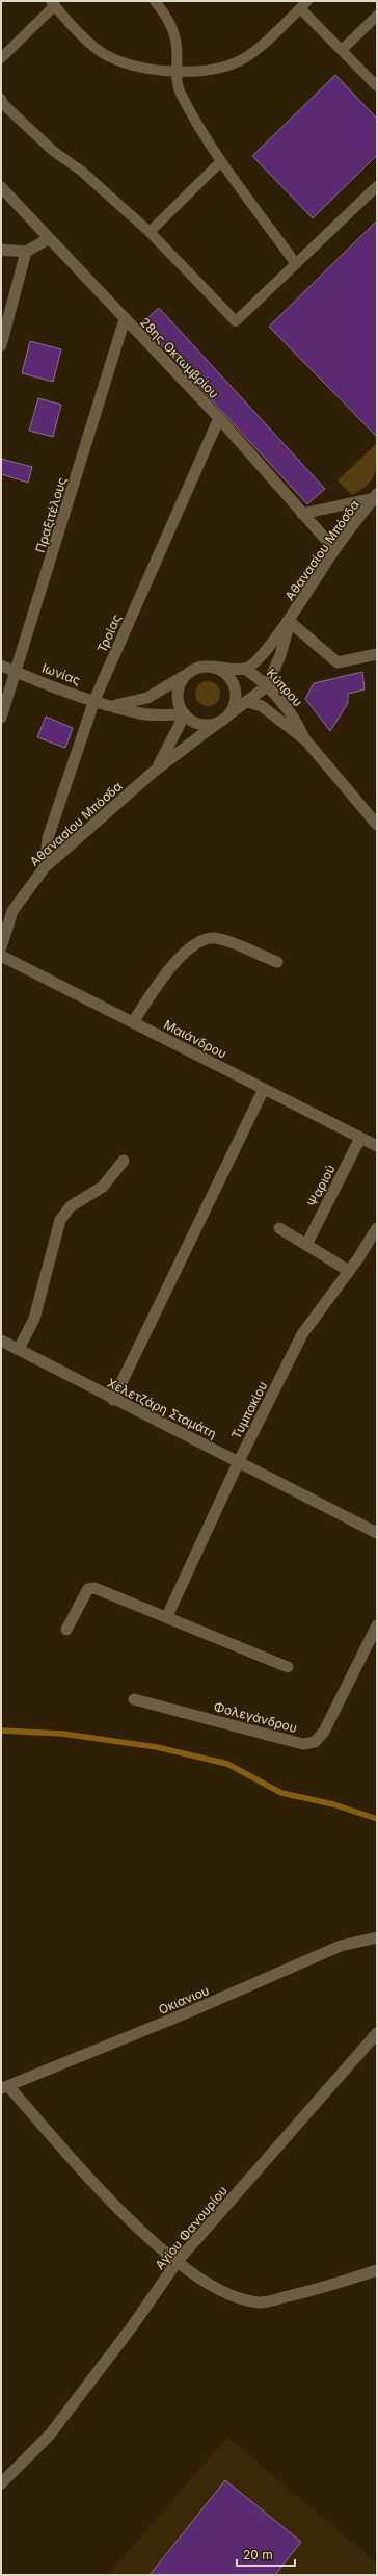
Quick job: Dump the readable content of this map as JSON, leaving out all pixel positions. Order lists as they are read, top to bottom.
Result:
{
  "streets": {
    "street": [
      "28ης Οκτωμβρίου",
      "Πραξιτέλους",
      "Αθανασίου Μπόσδα",
      "Τροίας",
      "Ιωνίας",
      "Κύπρου",
      "Μαιάνδρου",
      "Ψαριού",
      "Χελετζάρη Σταμάτη",
      "Τυμπακίου",
      "Φολεγάνδρου",
      "Οκιανιου",
      "Αγίου Φανουρίου"
    ]
  },
  "crossings": [
    ["28ης Οκτωμβρίου", "Πραξιτέλους"],
    ["28ης Οκτωμβρίου", "Αθανασίου Μπόσδα"],
    ["28ης Οκτωμβρίου", "Τροίας"],
    ["Πραξιτέλους", "Ιωνίας"],
    ["Αθανασίου Μπόσδα", "Τροίας"],
    ["Αθανασίου Μπόσδα", "Ιωνίας"],
    ["Αθανασίου Μπόσδα", "Κύπρου"],
    ["Τροίας", "Ιωνίας"],
    ["Μαιάνδρου", "Ψαριού"],
    ["Χελετζάρη Σταμάτη", "Τυμπακίου"]
  ],
  "scale_bar": "20 m"
}
